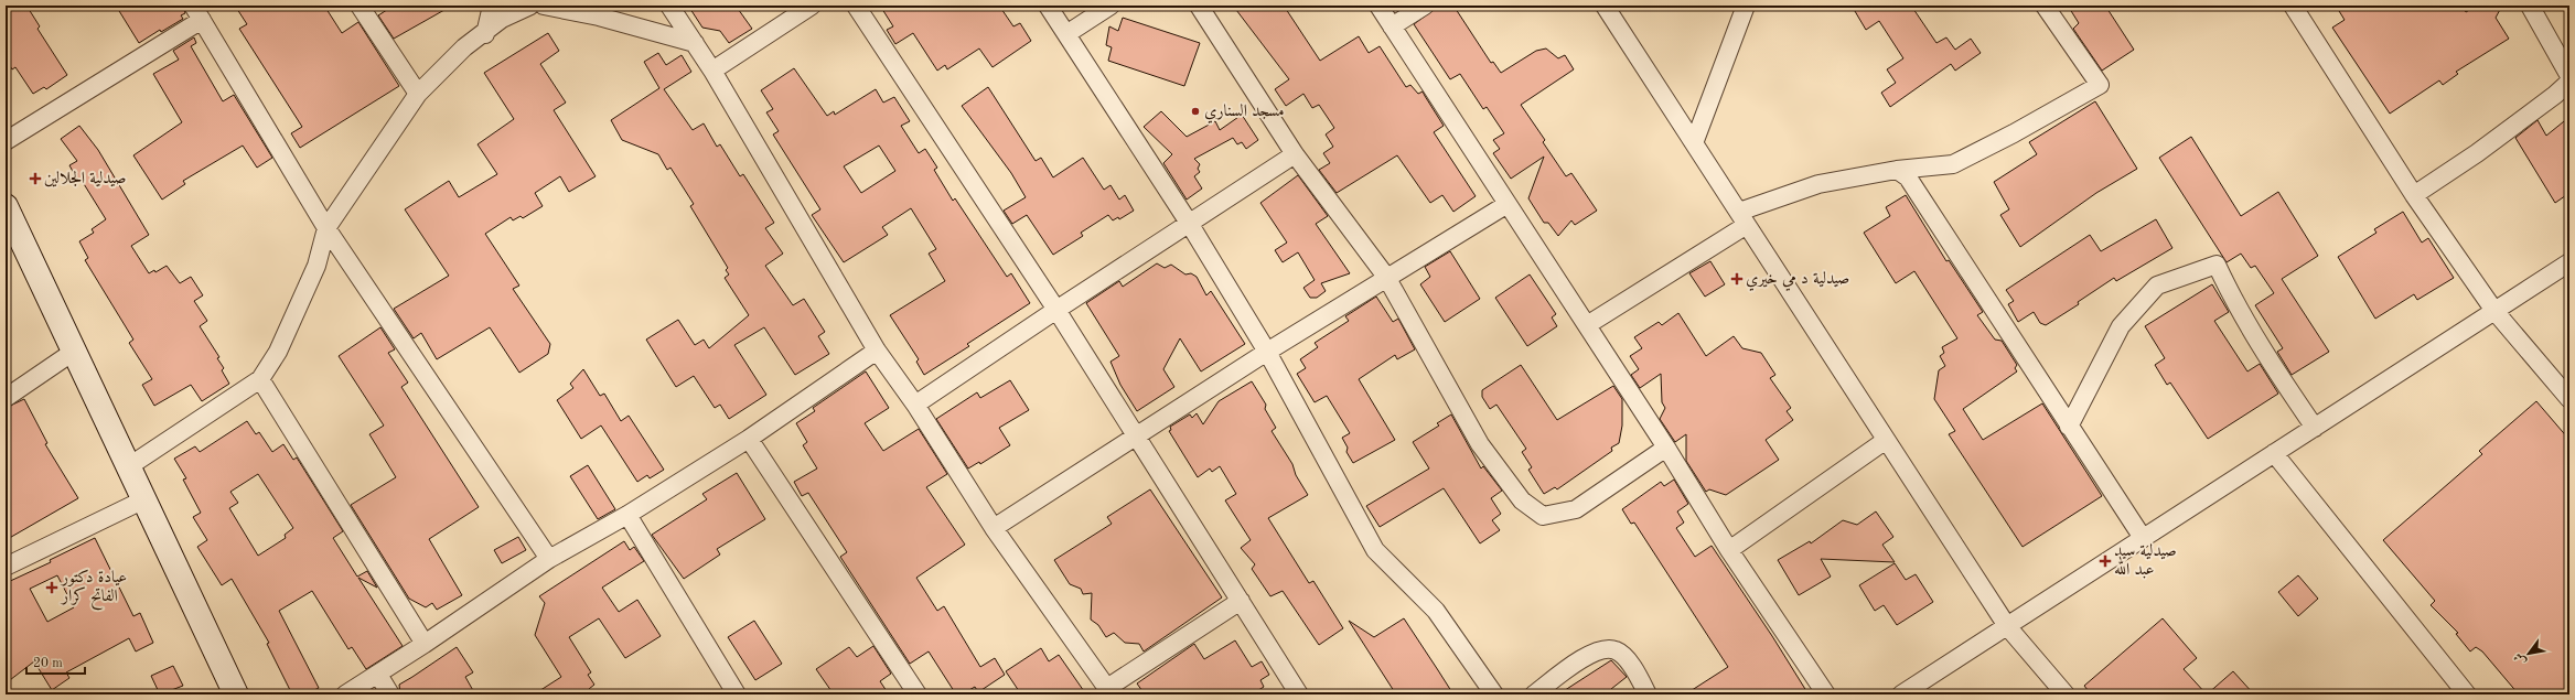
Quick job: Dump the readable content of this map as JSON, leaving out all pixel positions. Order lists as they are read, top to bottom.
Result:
{
  "places": {
    "other": ["مسجد السناري"],
    "health": [
      "صيدلية الجلالين",
      "صيدلية د مي خيري",
      "صيدلية سيد عبد الله",
      "عيادة دكتور الفاتح كرار"
    ]
  },
  "scale_bar": "20 m",
  "north": "bottom left"
}
